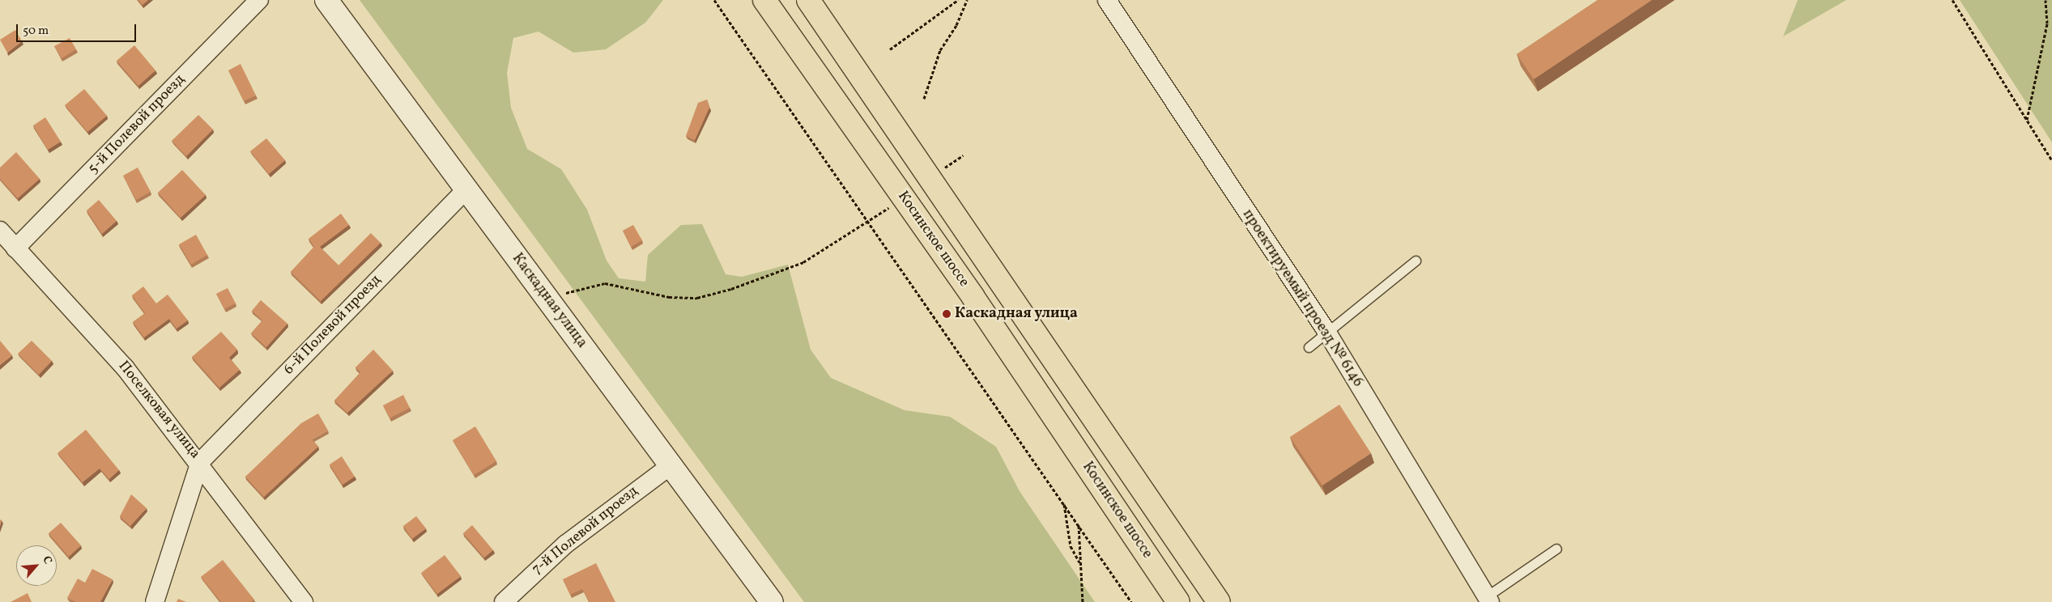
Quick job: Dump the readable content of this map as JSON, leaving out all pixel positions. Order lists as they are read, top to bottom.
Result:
{
  "streets": {
    "highway": ["Косинское шоссе"],
    "street": [
      "5-й Полевой проезд",
      "проектируемый проезд № 6146",
      "Каскадная улица",
      "6-й Полевой проезд",
      "Поселковая улица",
      "7-й Полевой проезд"
    ]
  },
  "crossings": [
    ["5-й Полевой проезд", "Поселковая улица"],
    ["Каскадная улица", "6-й Полевой проезд"],
    ["Каскадная улица", "7-й Полевой проезд"],
    ["6-й Полевой проезд", "Поселковая улица"]
  ],
  "places": ["Каскадная улица"],
  "scale_bar": "50 m",
  "north": "top right"
}
